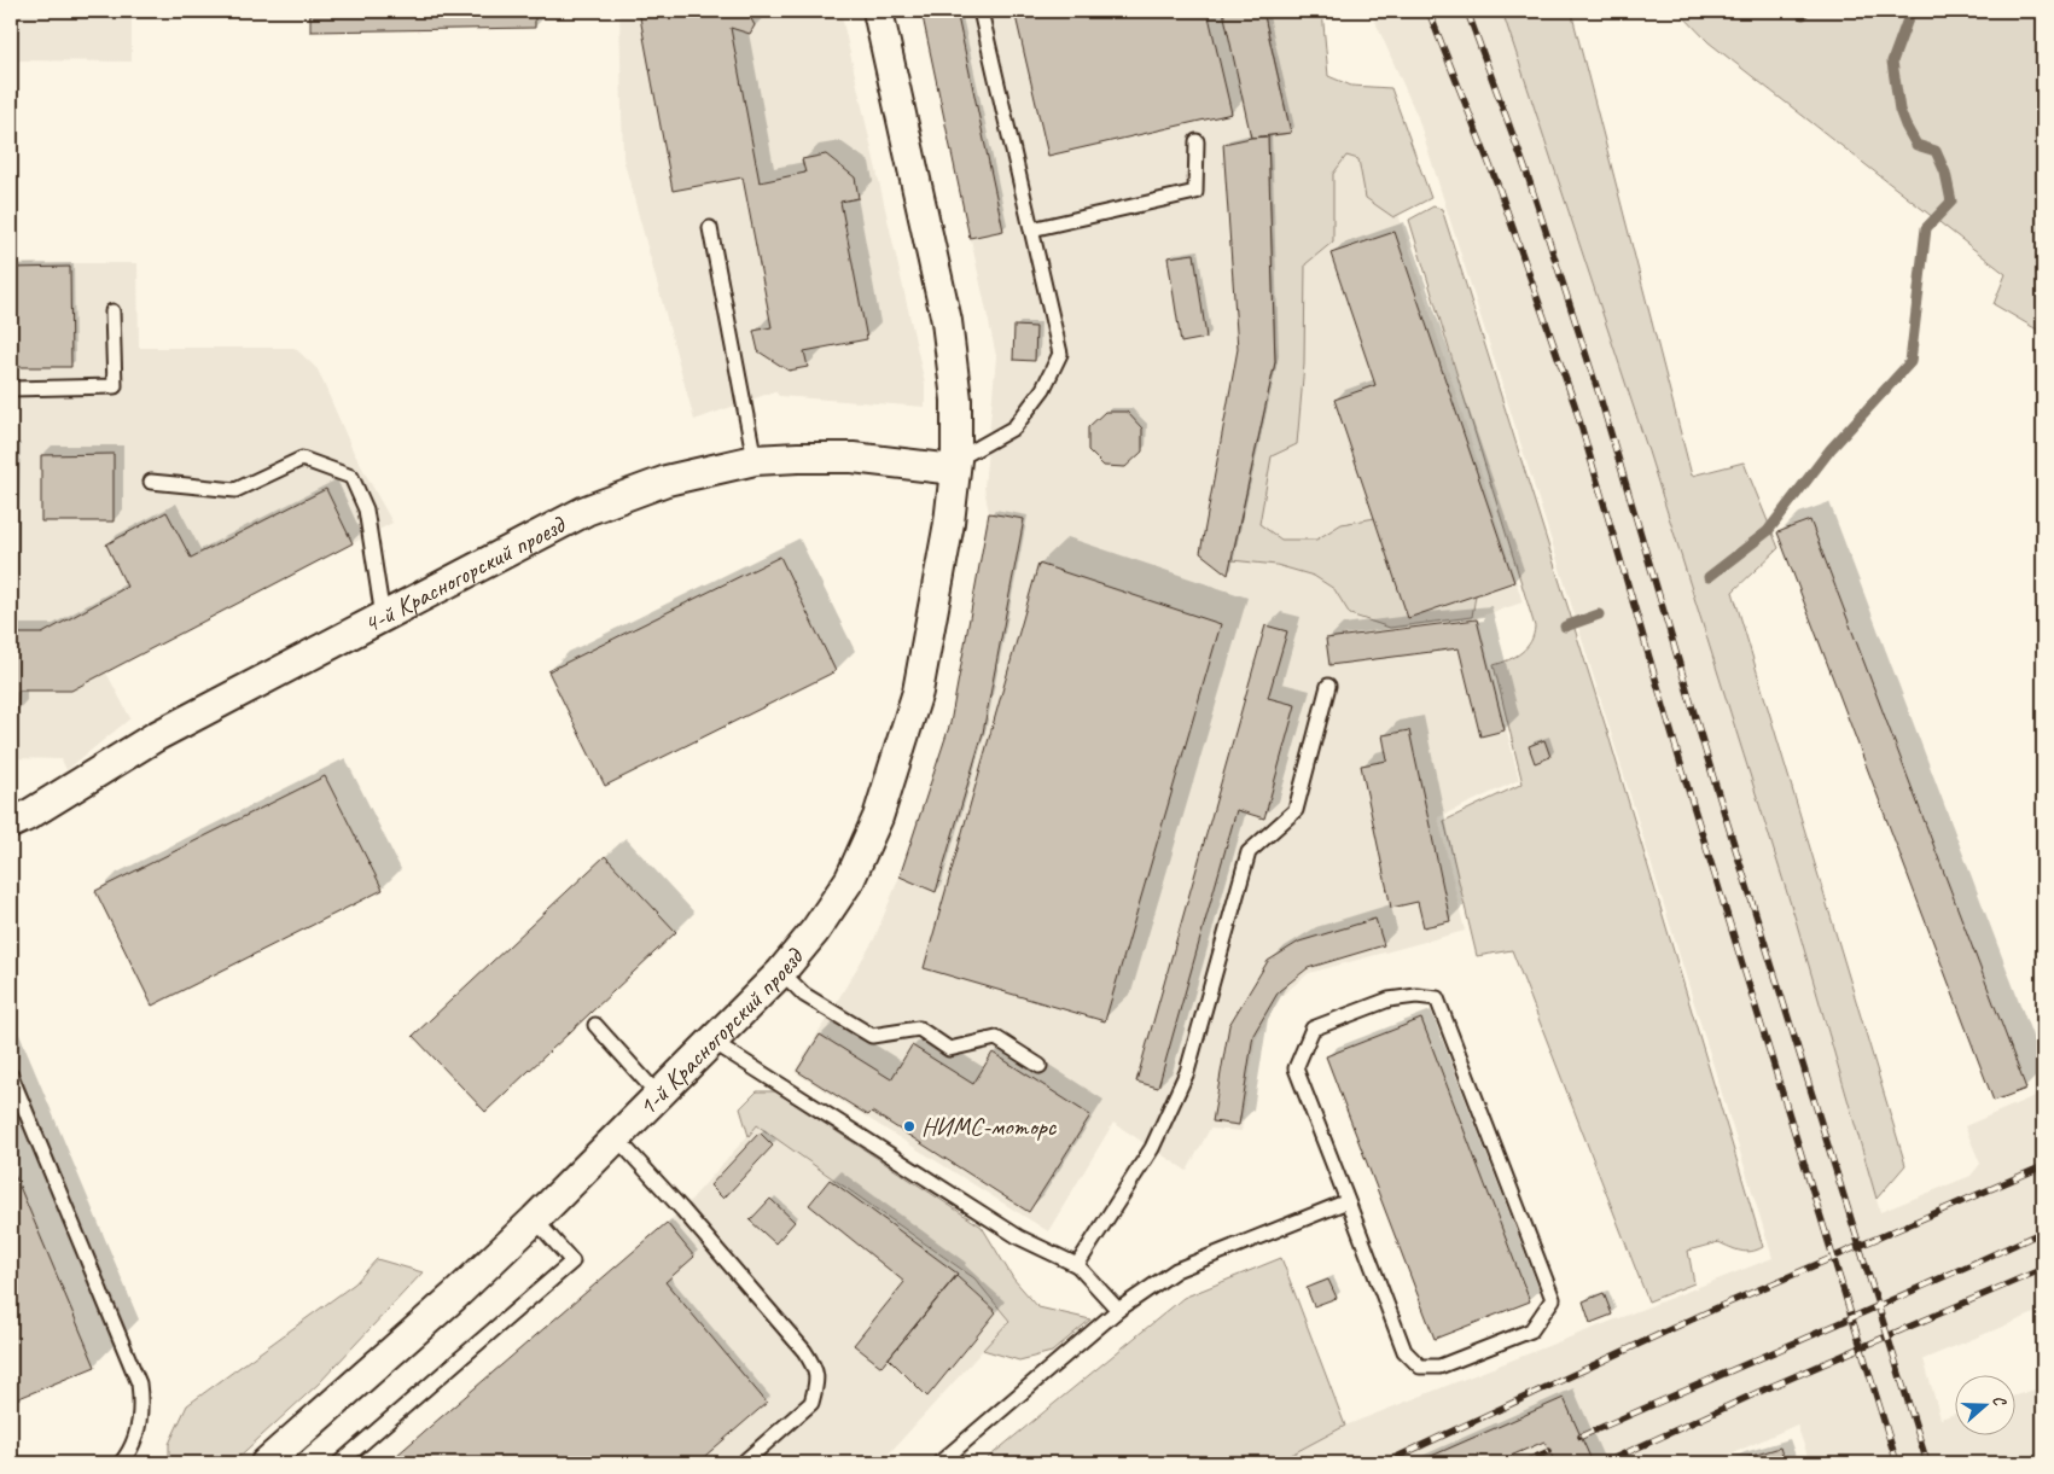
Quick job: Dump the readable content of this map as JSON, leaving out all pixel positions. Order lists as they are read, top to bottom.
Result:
{
  "streets": {
    "street": ["4-й Красногорский проезд", "1-й Красногорский проезд"]
  },
  "crossings": [
    ["4-й Красногорский проезд", "1-й Красногорский проезд"]
  ],
  "places": ["НИМС-моторс"],
  "north": "right"
}
